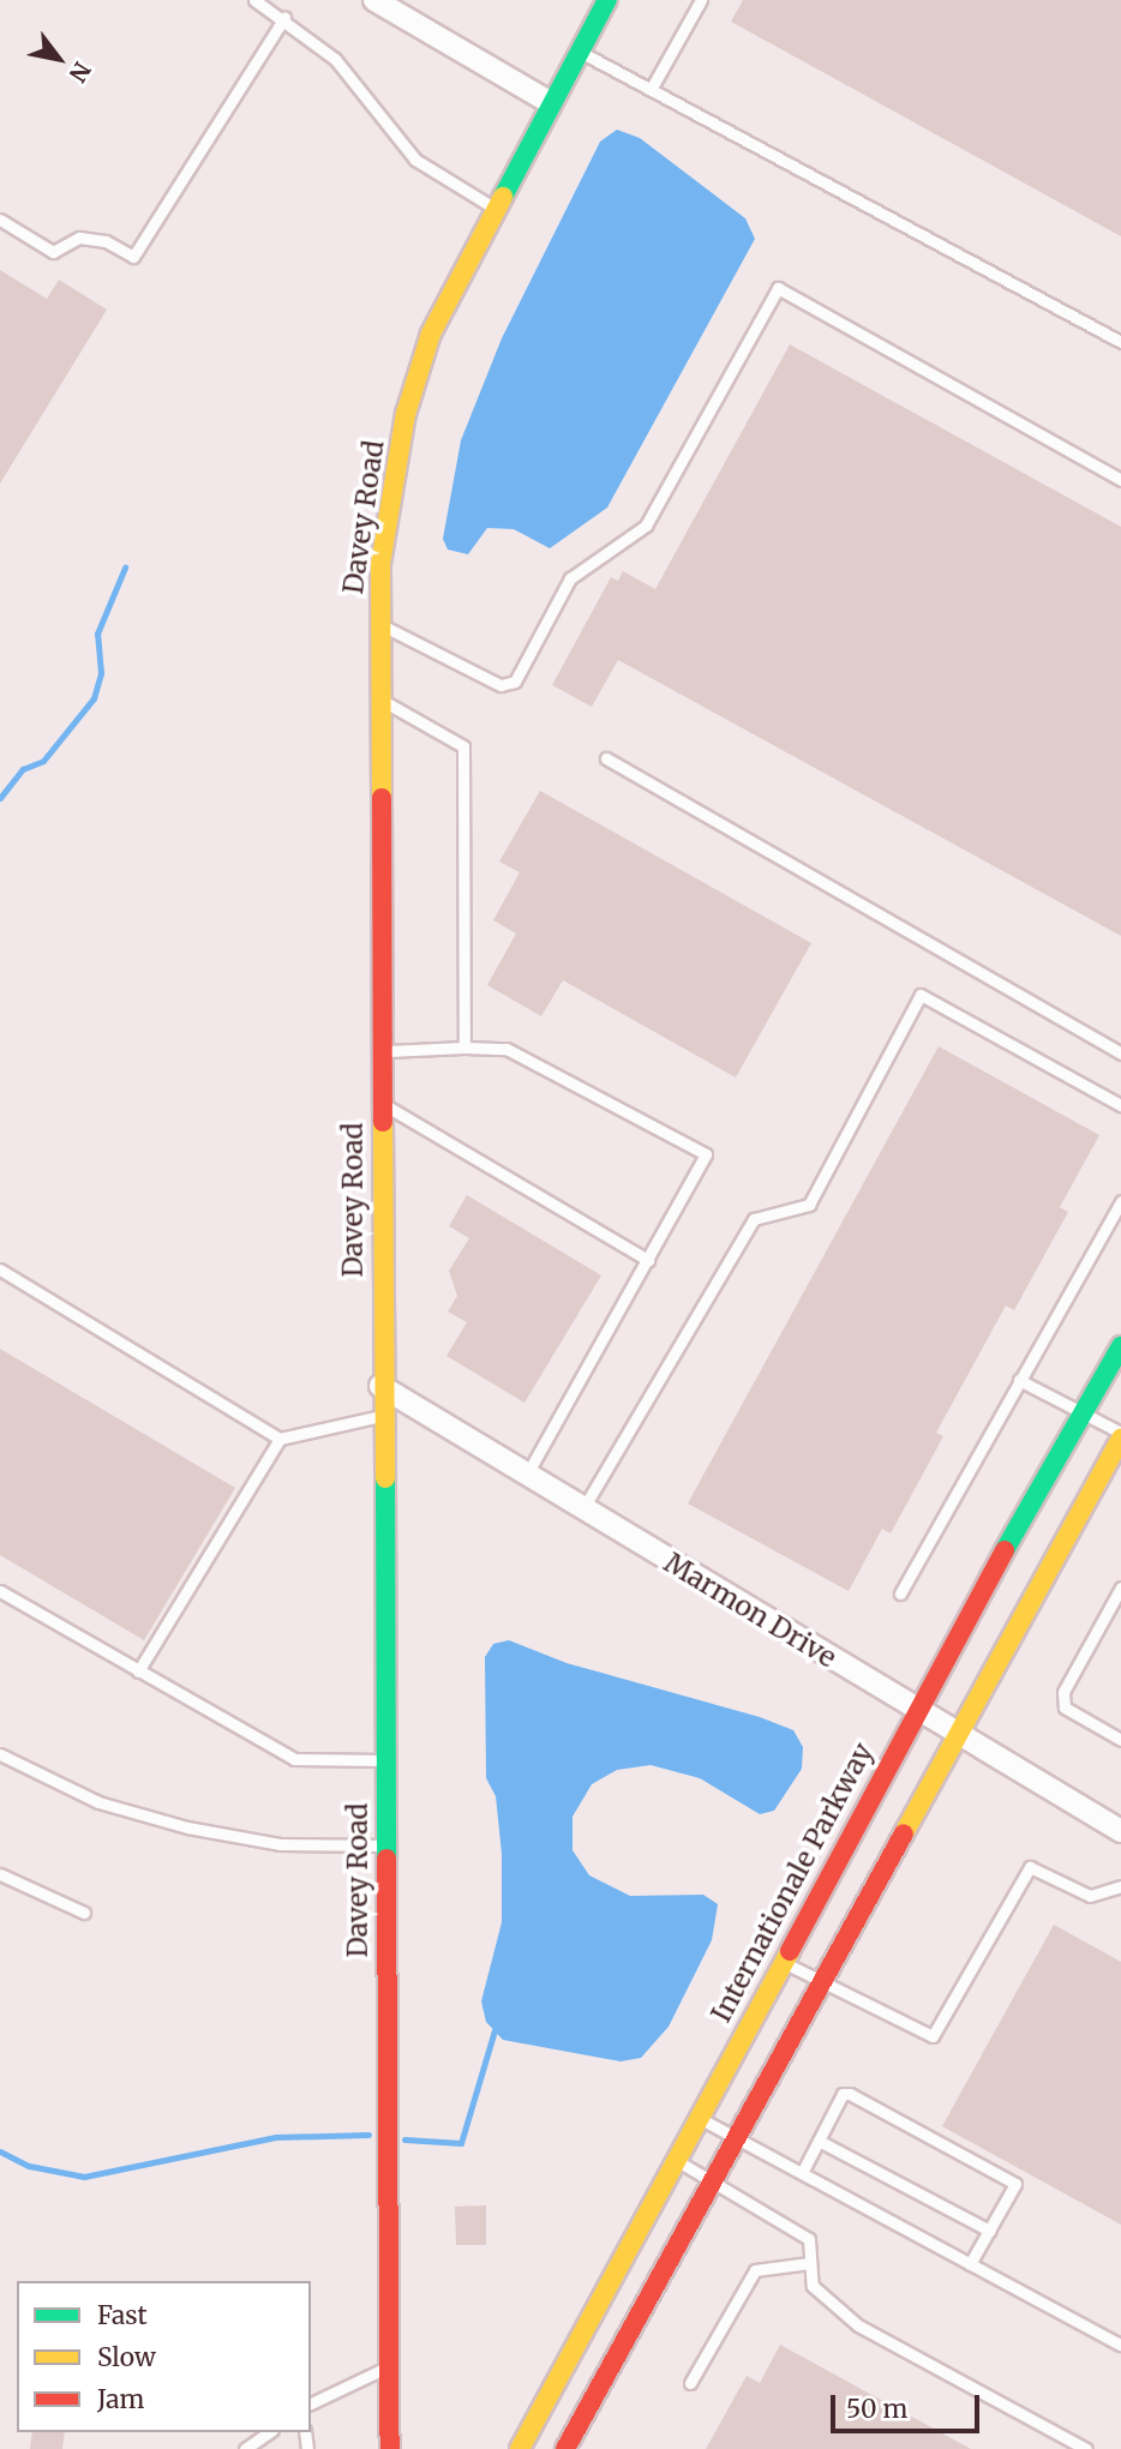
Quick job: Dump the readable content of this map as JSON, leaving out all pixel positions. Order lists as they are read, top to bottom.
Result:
{
  "streets": {
    "street": ["Davey Road", "Marmon Drive", "Internationale Parkway"]
  },
  "crossings": [
    ["Davey Road", "Marmon Drive"],
    ["Marmon Drive", "Internationale Parkway"]
  ],
  "legend": ["Fast", "Slow", "Jam"],
  "scale_bar": "50 m",
  "north": "bottom right"
}
